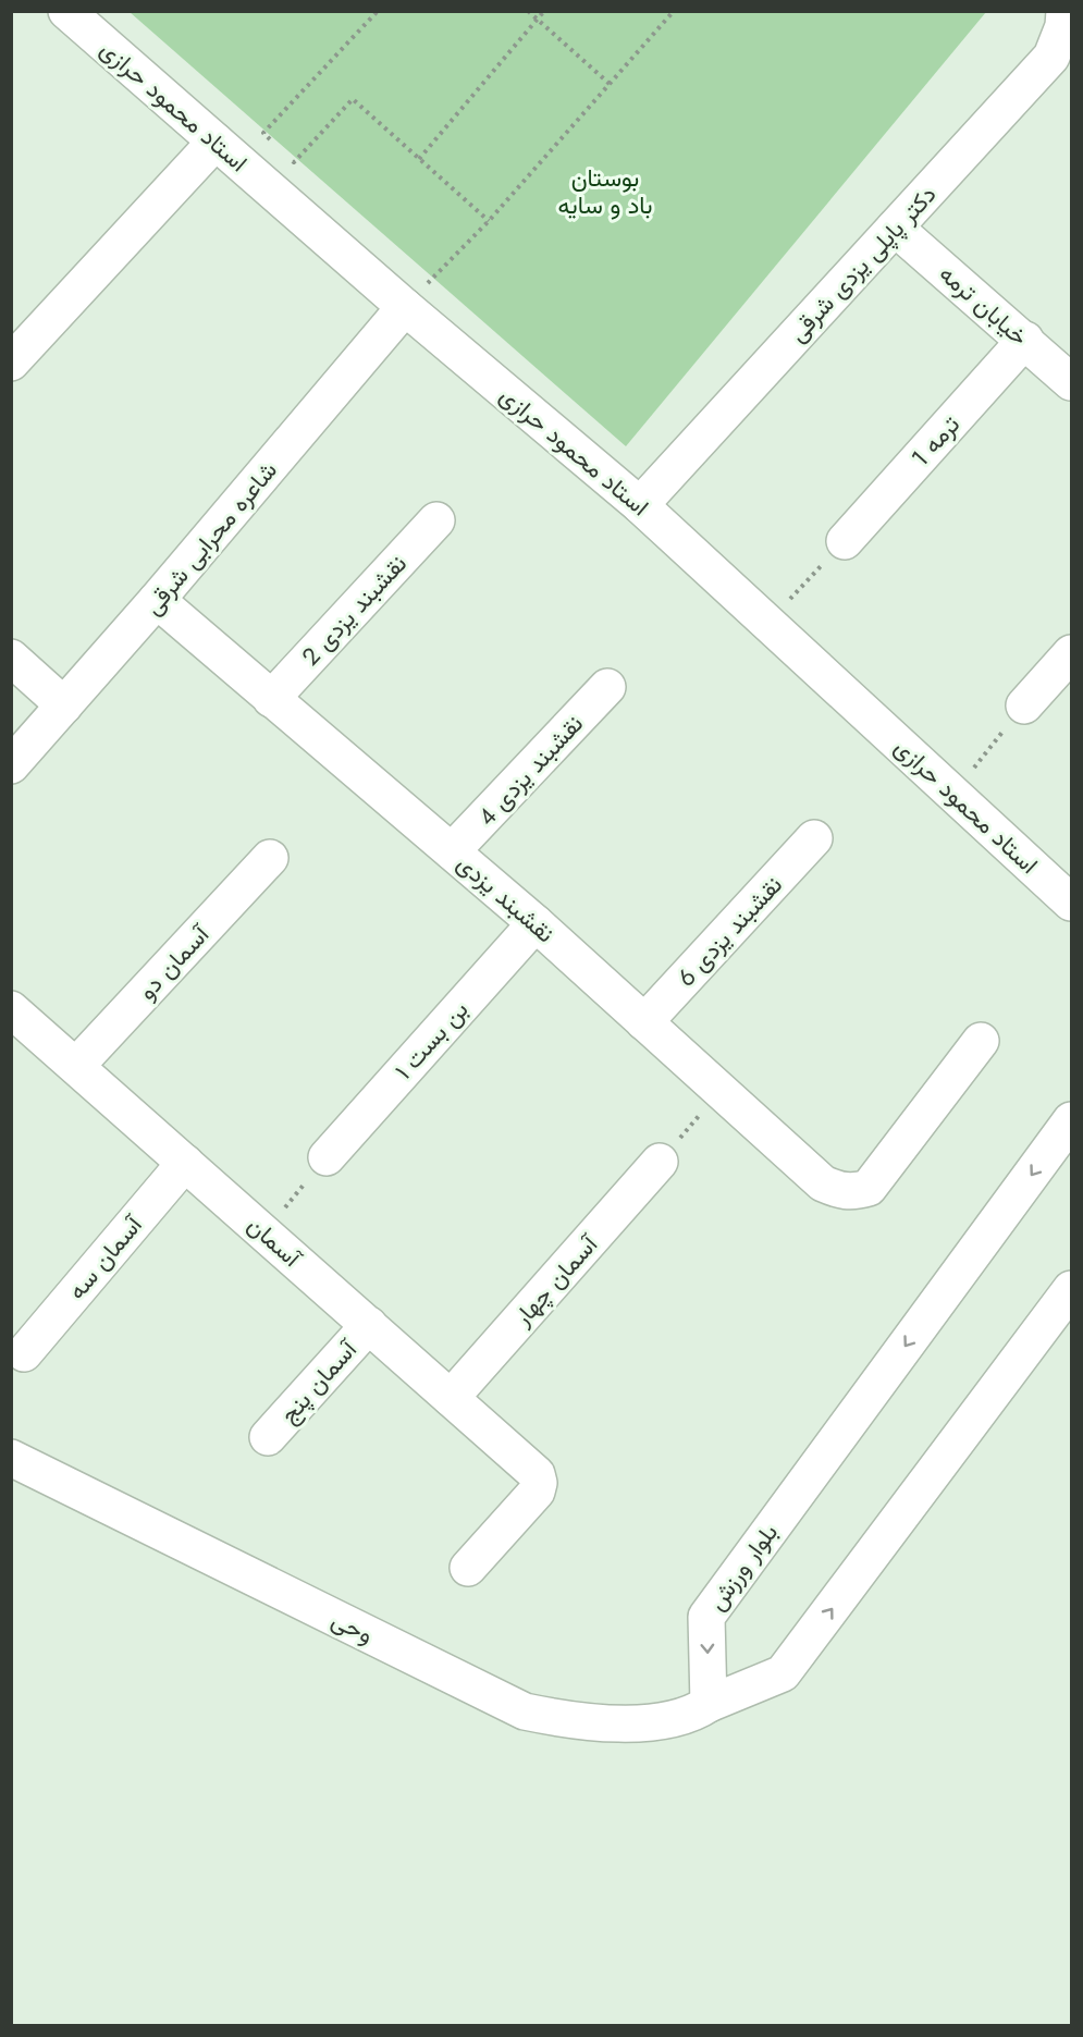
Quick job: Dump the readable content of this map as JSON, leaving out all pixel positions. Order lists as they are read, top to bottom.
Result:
{
  "streets": {
    "street": [
      "استاد محمود حرازی",
      "دکتر پاپلی یزدی شرقی",
      "خیابان ترمه",
      "ترمه 1",
      "شاعره محرابی شرقی",
      "نقشبند یزدی 2",
      "نقشبند یزدی 4",
      "نقشبند یزدی",
      "نقشبند یزدی 6",
      "آسمان دو",
      "بن بست ۱",
      "آسمان",
      "آسمان سه",
      "آسمان چهار",
      "آسمان پنج",
      "بلوار ورزش",
      "وحی"
    ]
  },
  "crossings": [
    ["استاد محمود حرازی", "دکتر پاپلی یزدی شرقی"],
    ["استاد محمود حرازی", "شاعره محرابی شرقی"],
    ["دکتر پاپلی یزدی شرقی", "خیابان ترمه"],
    ["خیابان ترمه", "ترمه 1"],
    ["شاعره محرابی شرقی", "نقشبند یزدی"],
    ["نقشبند یزدی 2", "نقشبند یزدی"],
    ["نقشبند یزدی 4", "نقشبند یزدی"],
    ["نقشبند یزدی", "نقشبند یزدی 6"],
    ["نقشبند یزدی", "بن بست ۱"],
    ["آسمان دو", "آسمان"],
    ["آسمان", "آسمان سه"],
    ["آسمان", "آسمان چهار"],
    ["آسمان", "آسمان پنج"],
    ["بلوار ورزش", "وحی"]
  ],
  "parks": ["بوستان باد و سایه"]
}
